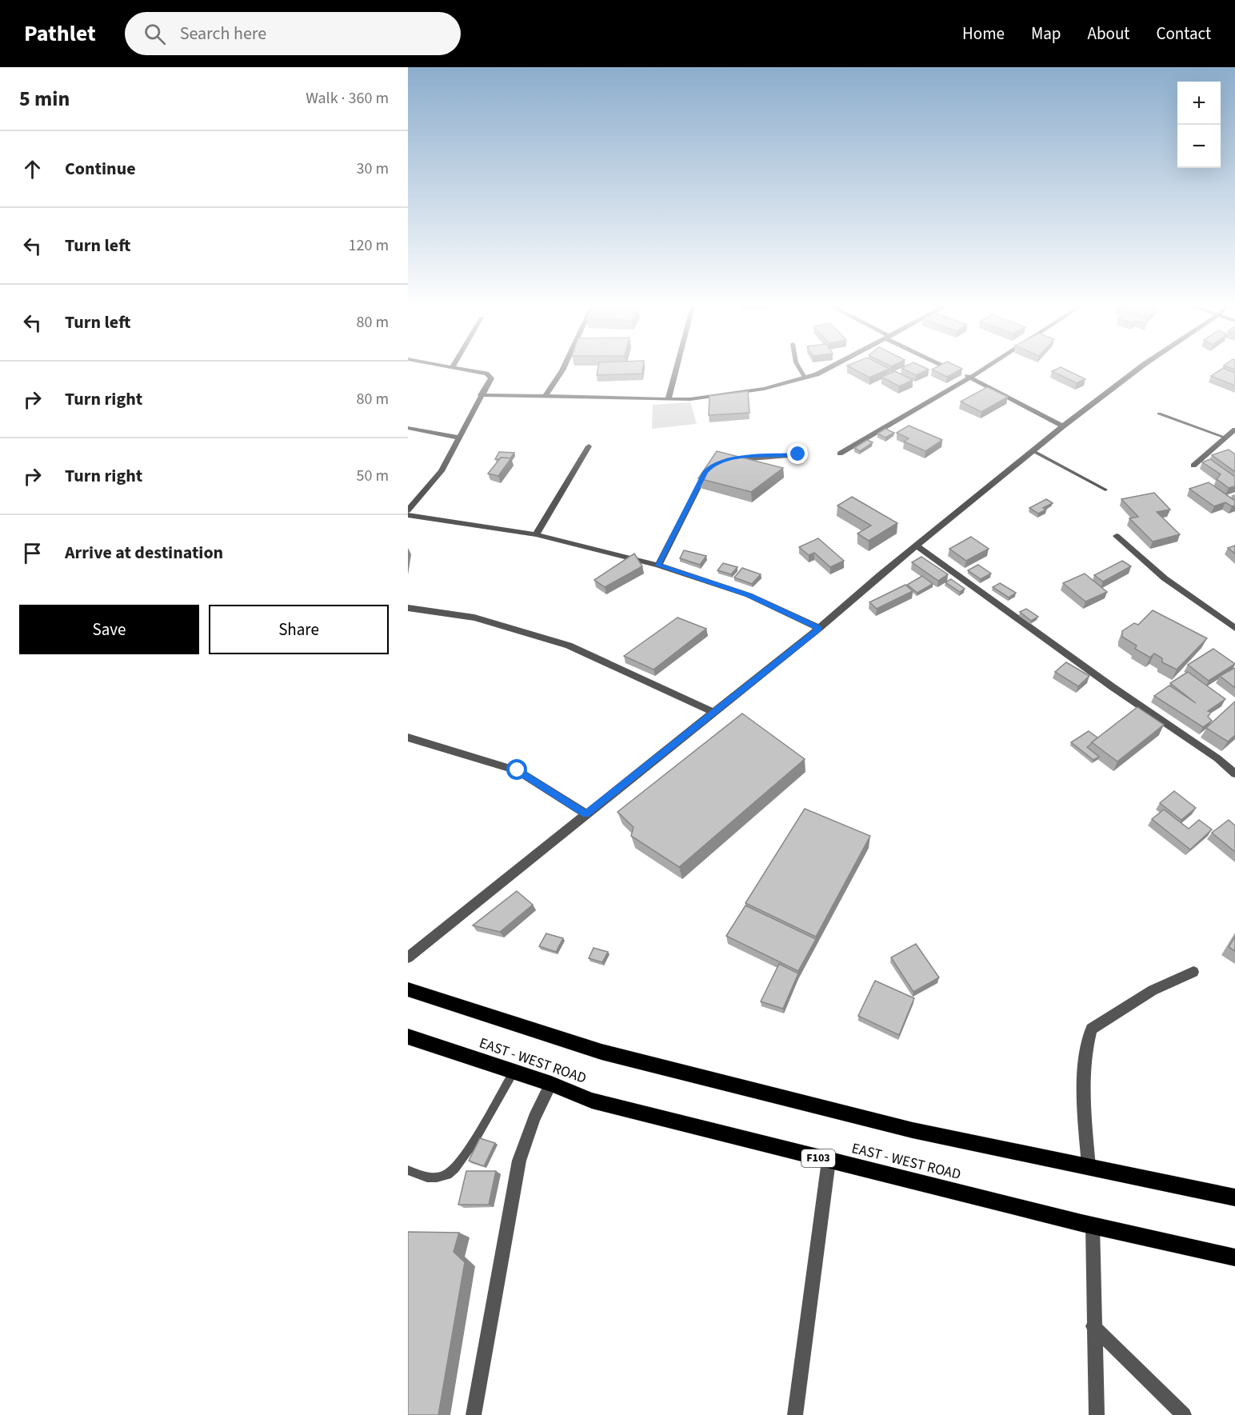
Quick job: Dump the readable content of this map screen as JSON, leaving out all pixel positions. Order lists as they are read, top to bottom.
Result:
{
  "streets": {
    "main road": ["EAST - WEST ROAD", "F103"]
  },
  "page": {
    "header": "Pathlet",
    "search": "Search here",
    "nav": [
      "Home",
      "Map",
      "About",
      "Contact"
    ],
    "heading": ["5 min", "Walk · 360 m"],
    "map_buttons": ["+", "−"],
    "list": [
      ["Continue", "30 m"],
      ["Turn left", "120 m"],
      ["Turn left", "80 m"],
      ["Turn right", "80 m"],
      ["Turn right", "50 m"],
      "Arrive at destination"
    ],
    "buttons": ["Save", "Share"]
  }
}
